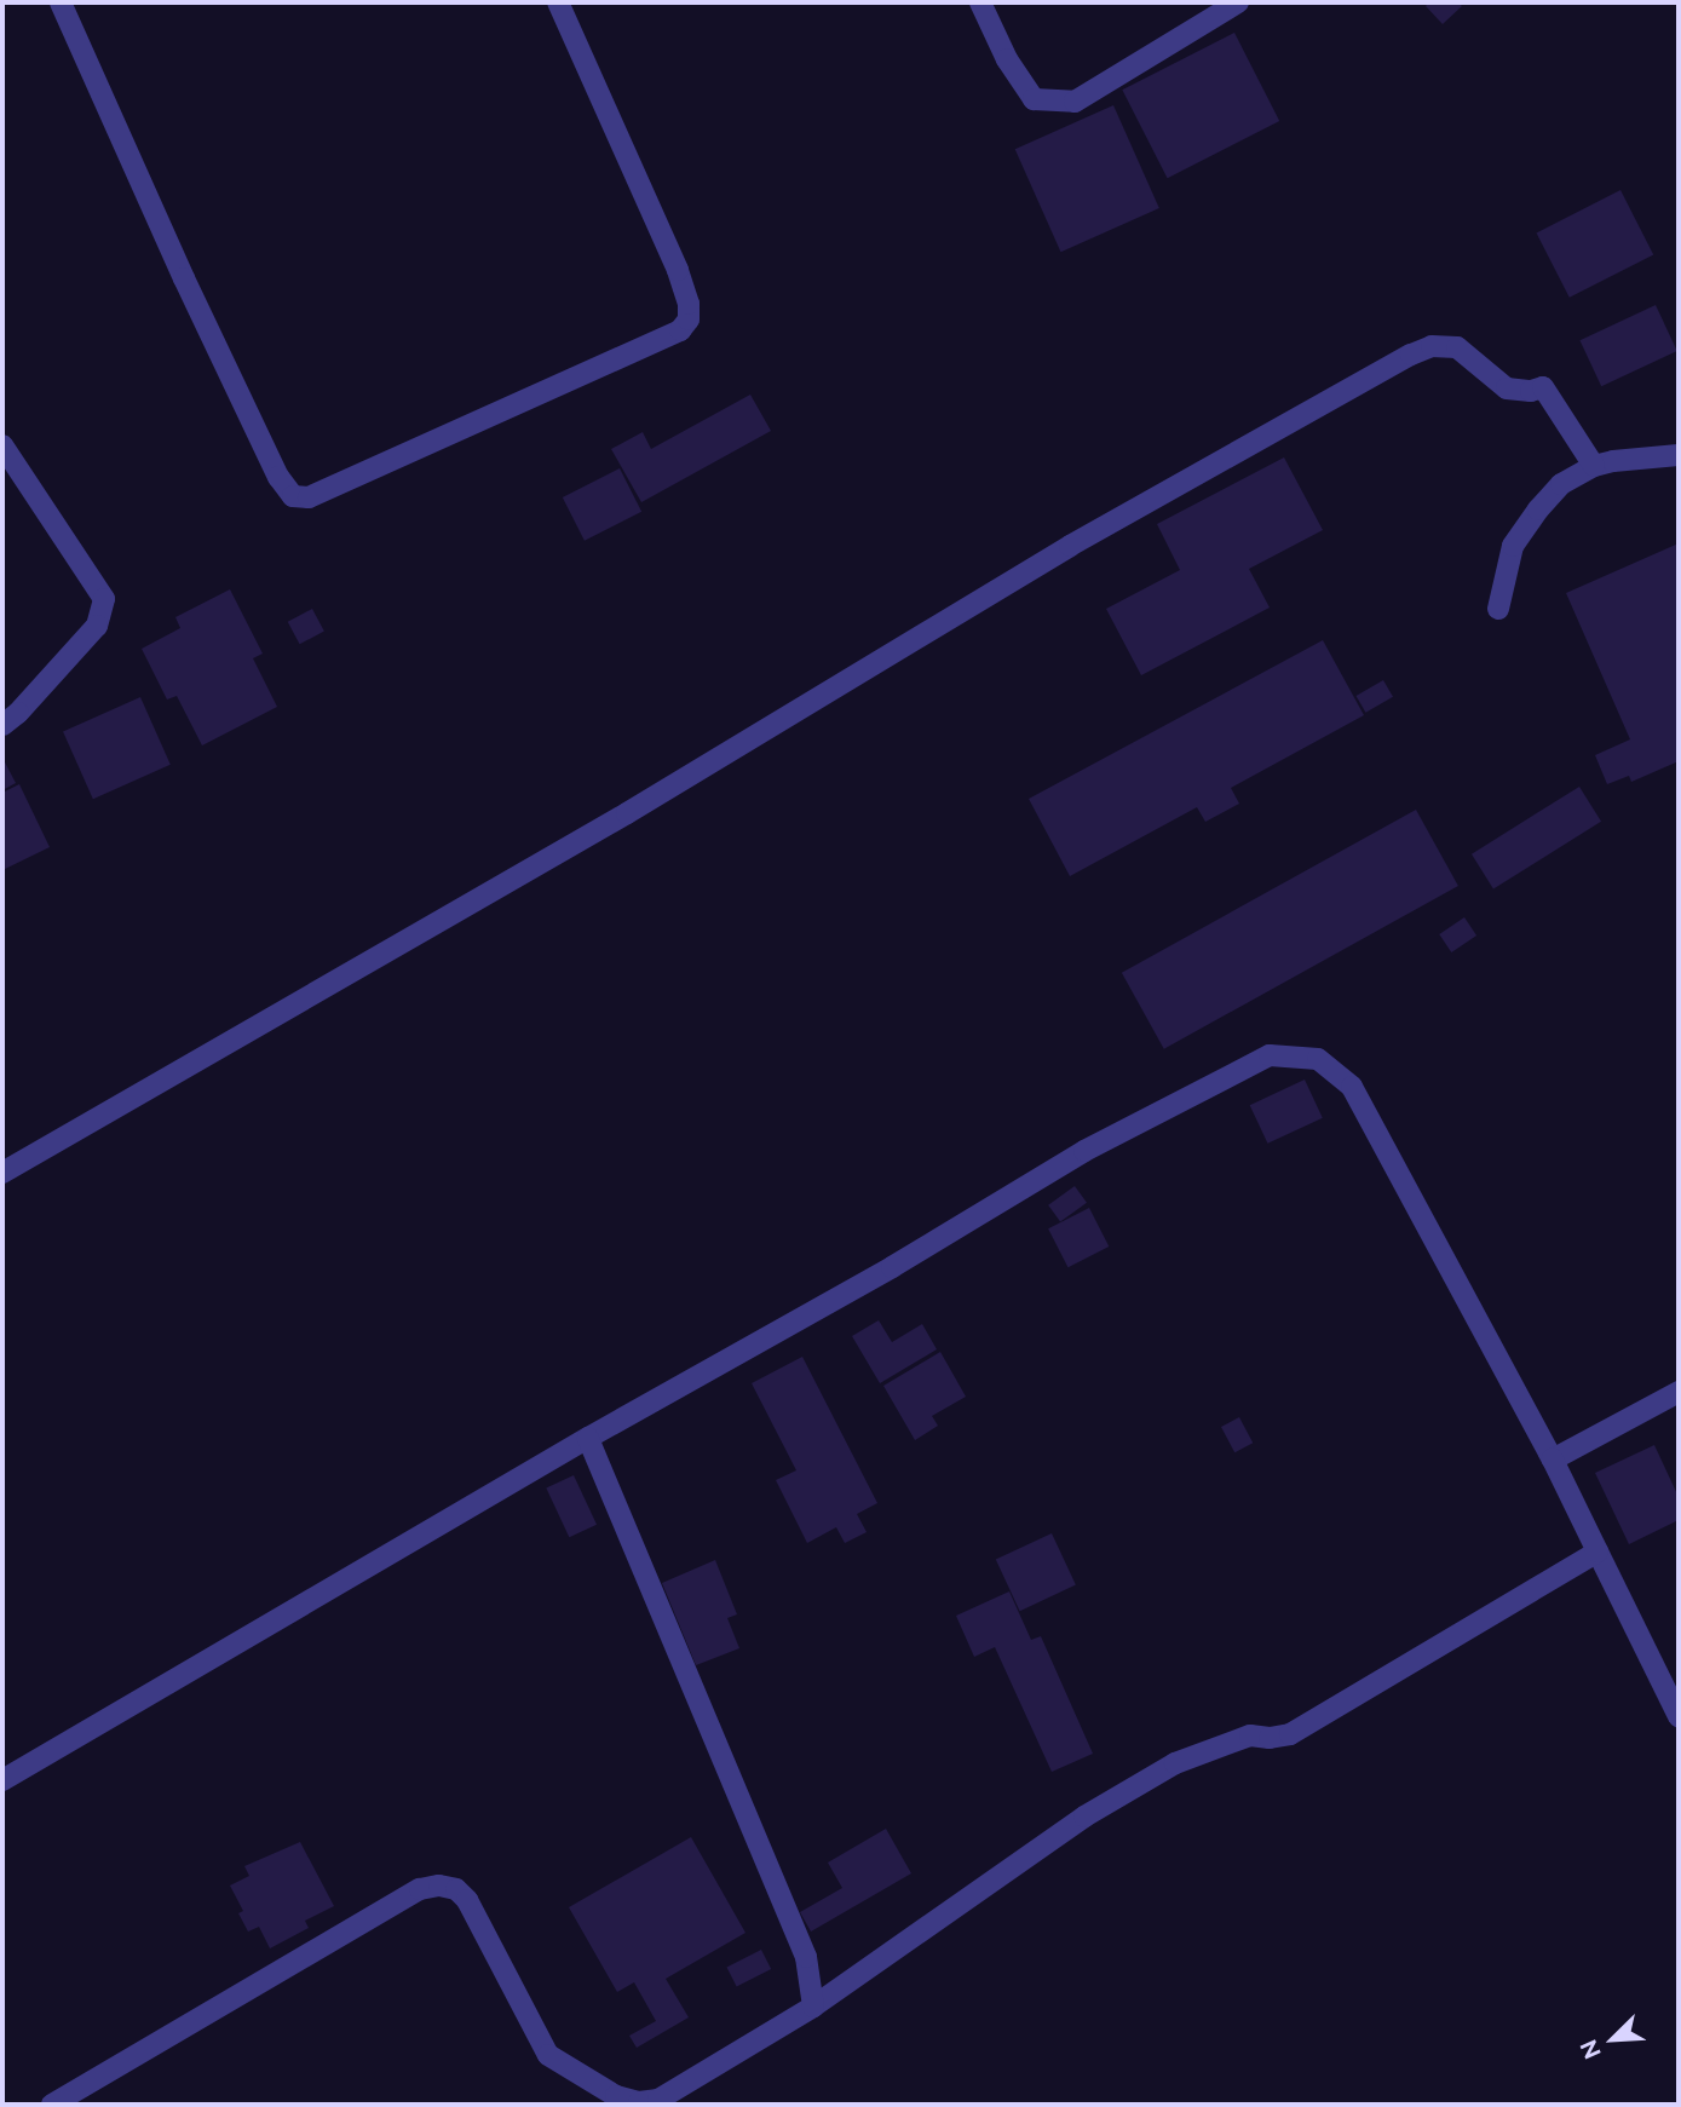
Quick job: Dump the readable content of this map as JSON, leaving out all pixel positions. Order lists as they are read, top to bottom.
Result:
{
  "north": "bottom left"
}
